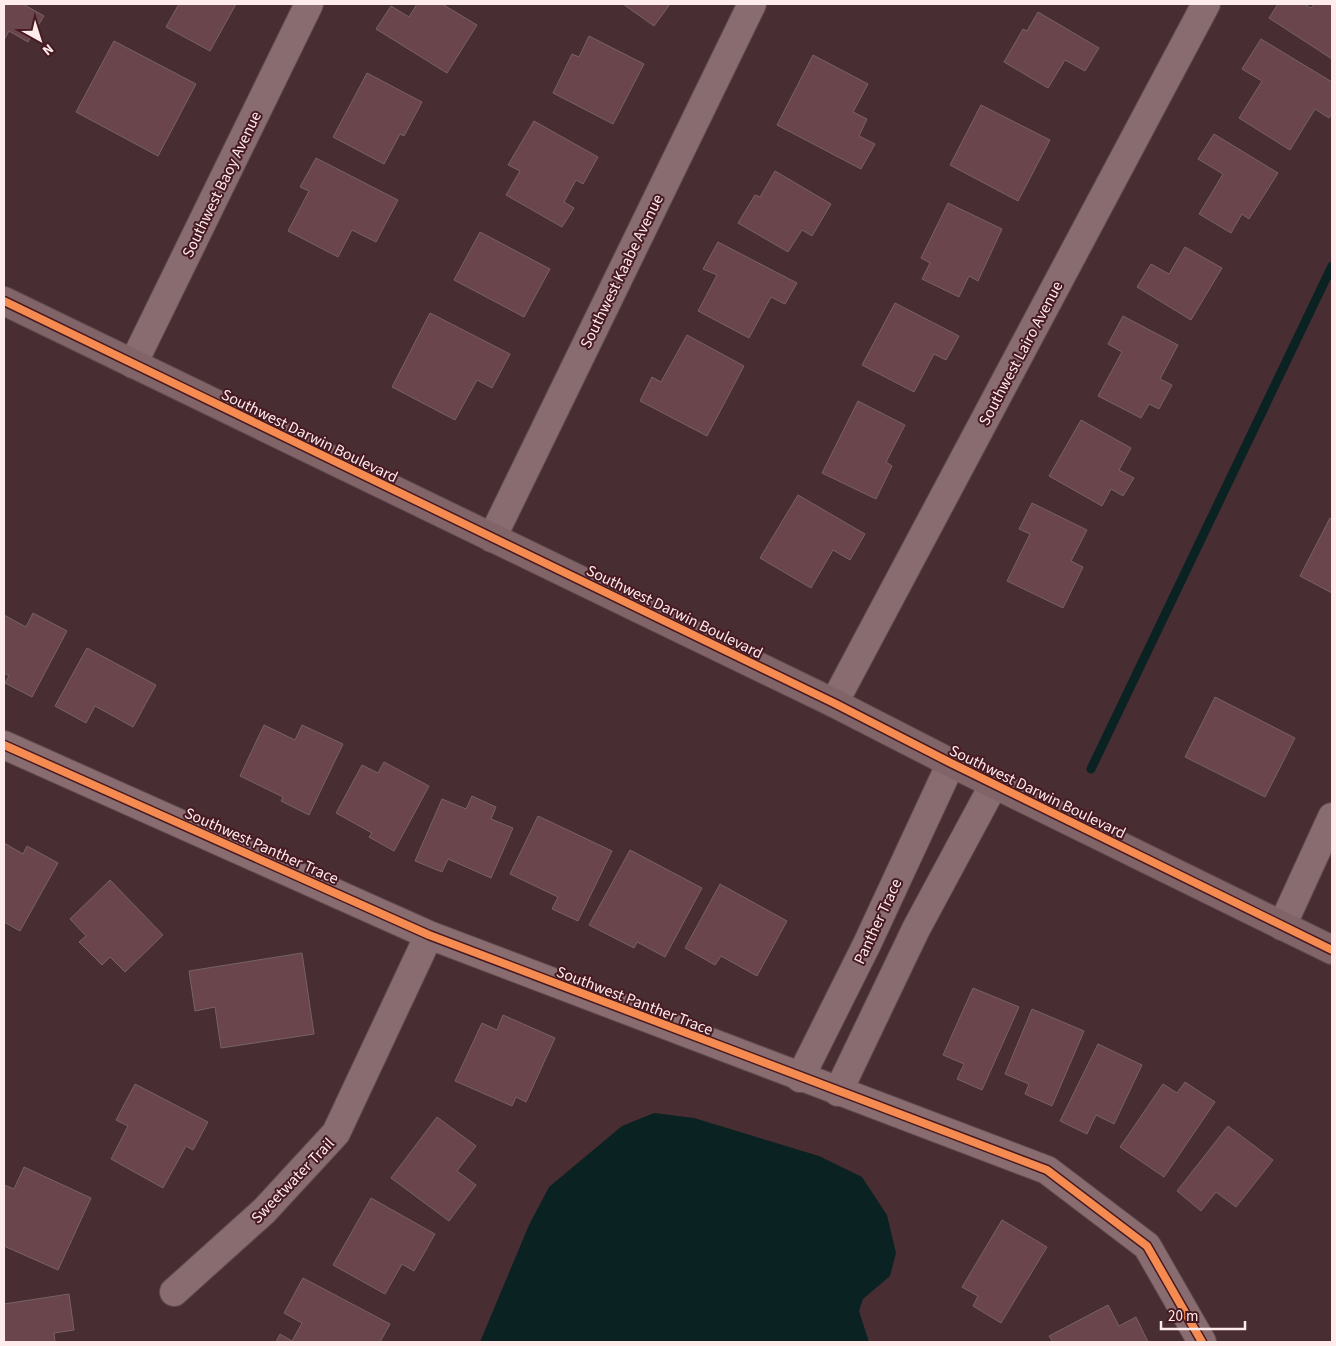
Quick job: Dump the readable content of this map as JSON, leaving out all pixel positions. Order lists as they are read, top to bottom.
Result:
{
  "streets": {
    "street": [
      "Southwest Baoy Avenue",
      "Southwest Kaabe Avenue",
      "Southwest Lairo Avenue",
      "Southwest Darwin Boulevard",
      "Southwest Panther Trace",
      "Panther Trace",
      "Sweetwater Trail"
    ]
  },
  "crossings": [
    ["Southwest Baoy Avenue", "Southwest Darwin Boulevard"],
    ["Southwest Kaabe Avenue", "Southwest Darwin Boulevard"],
    ["Southwest Lairo Avenue", "Southwest Darwin Boulevard"],
    ["Southwest Darwin Boulevard", "Panther Trace"],
    ["Southwest Panther Trace", "Panther Trace"],
    ["Southwest Panther Trace", "Sweetwater Trail"]
  ],
  "scale_bar": "20 m",
  "north": "bottom right"
}
